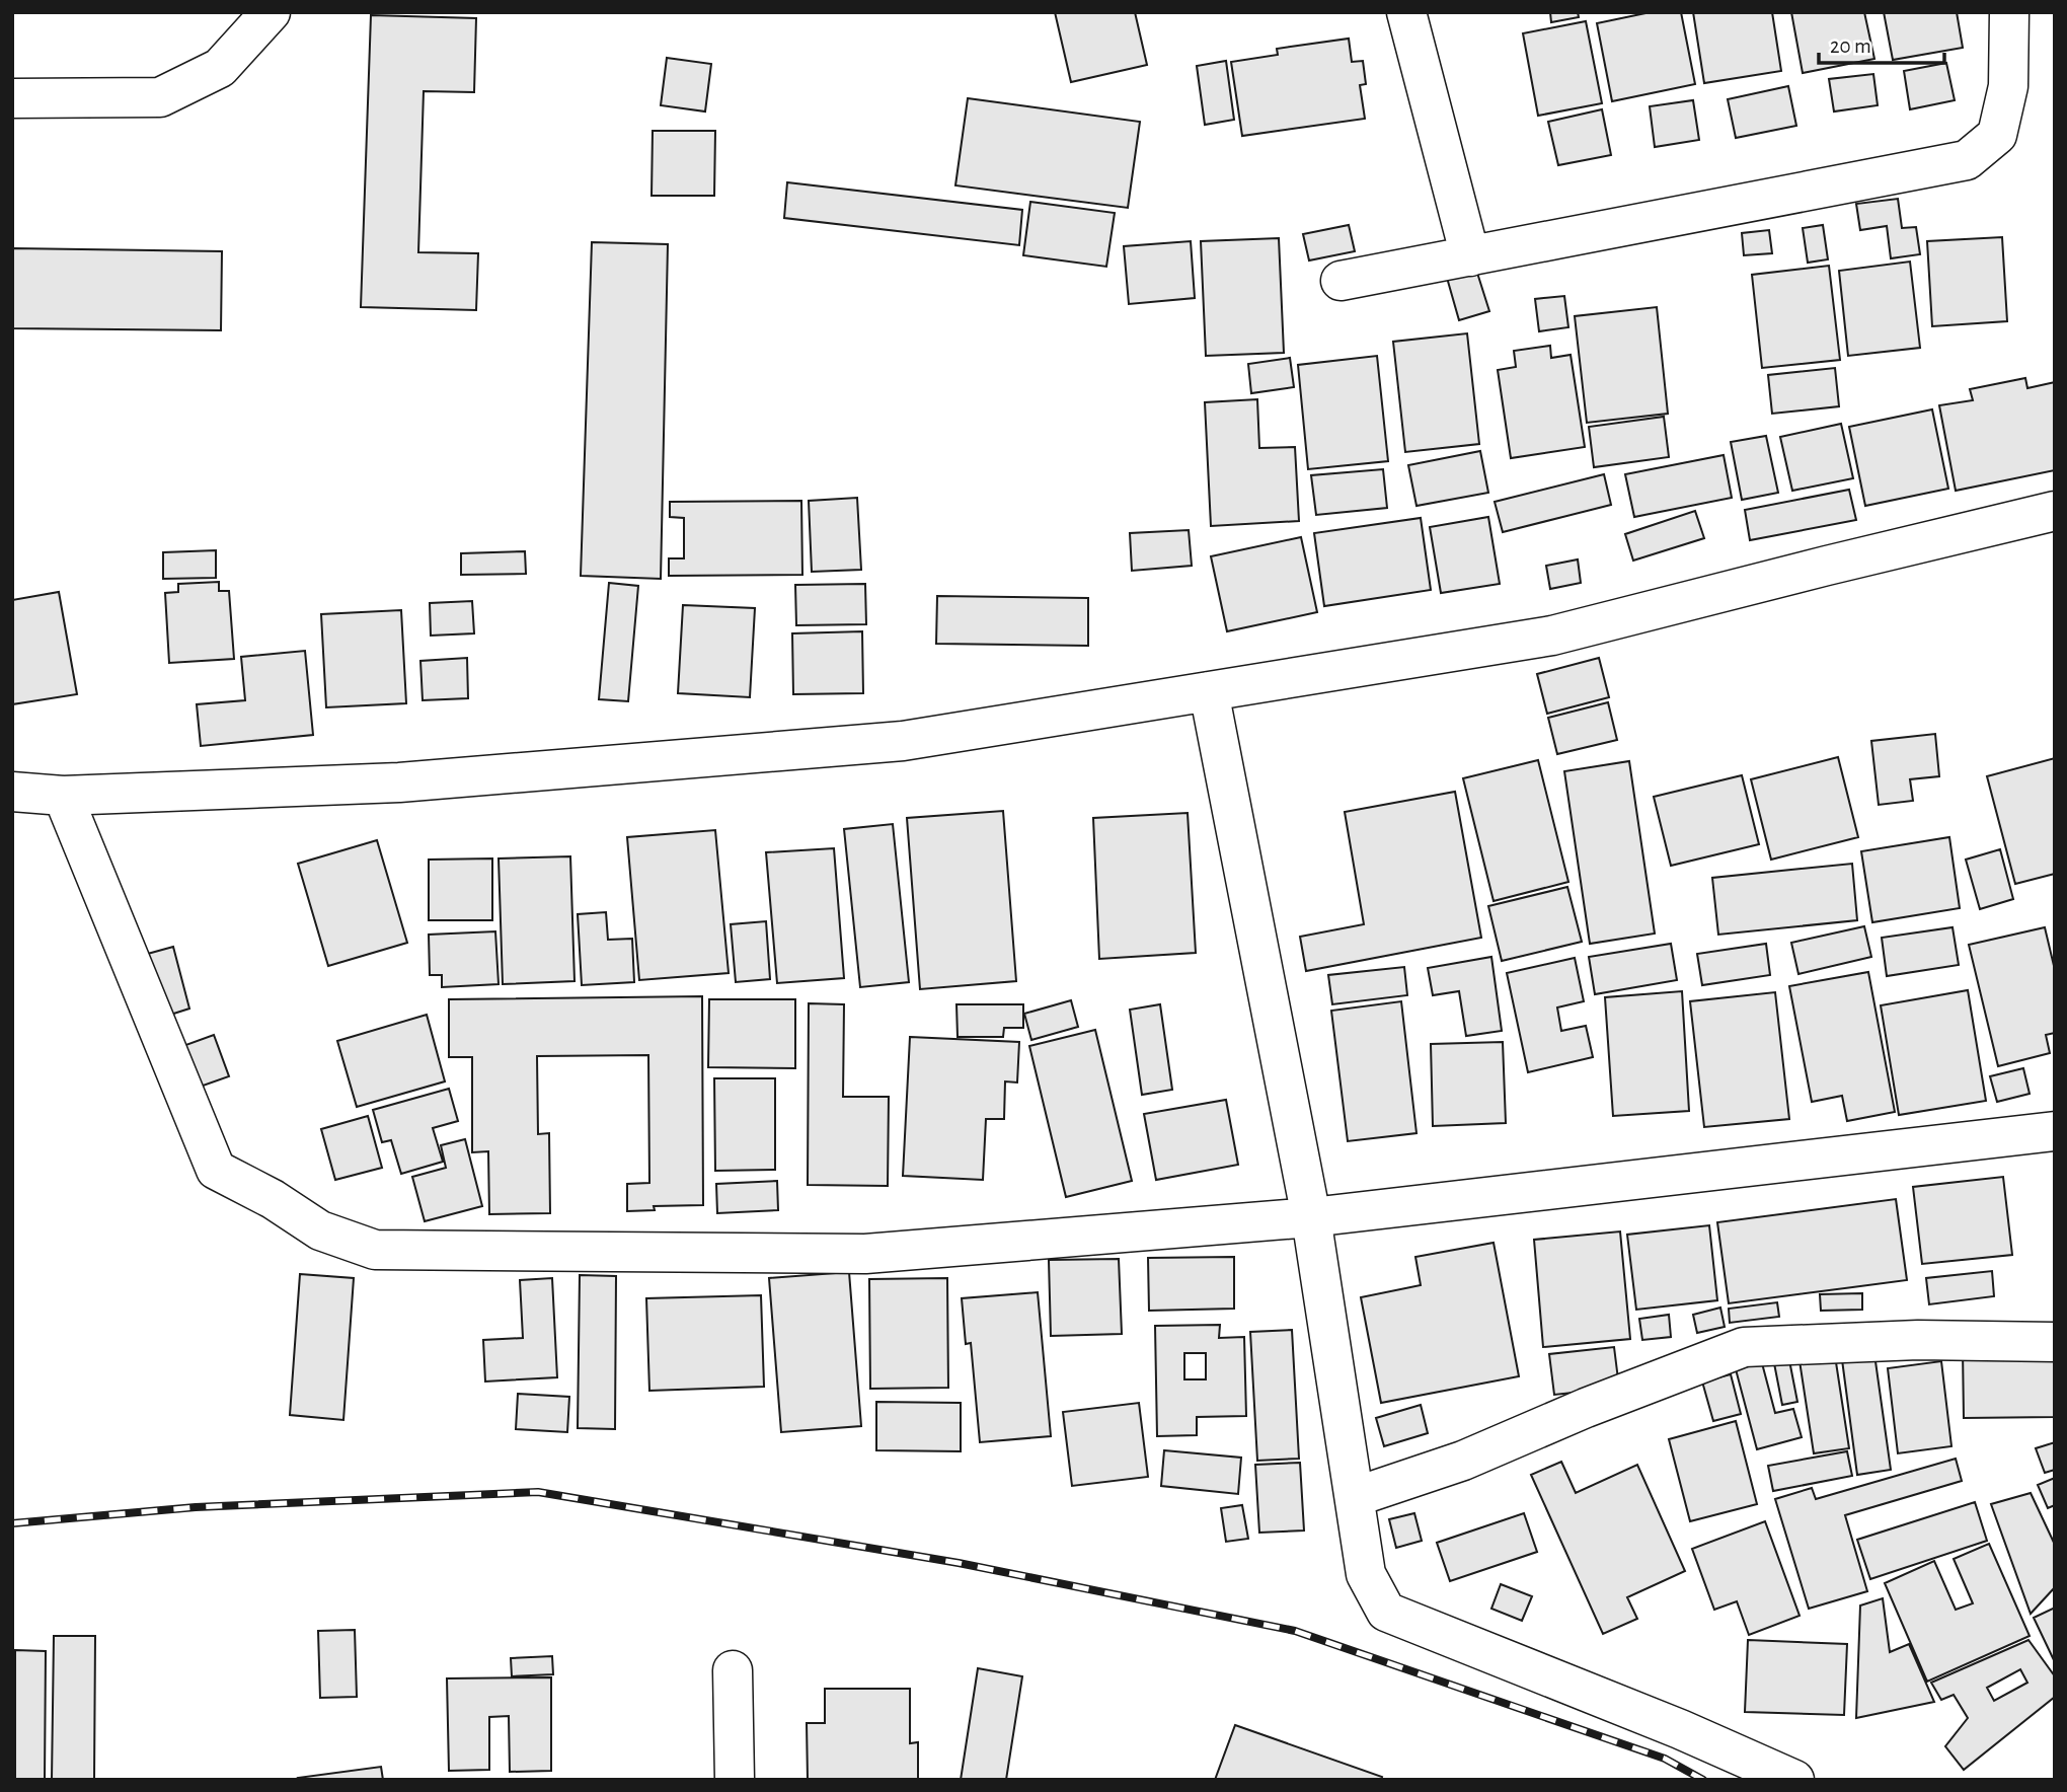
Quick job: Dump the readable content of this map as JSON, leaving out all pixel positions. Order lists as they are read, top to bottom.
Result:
{
  "scale_bar": "20 m"
}
